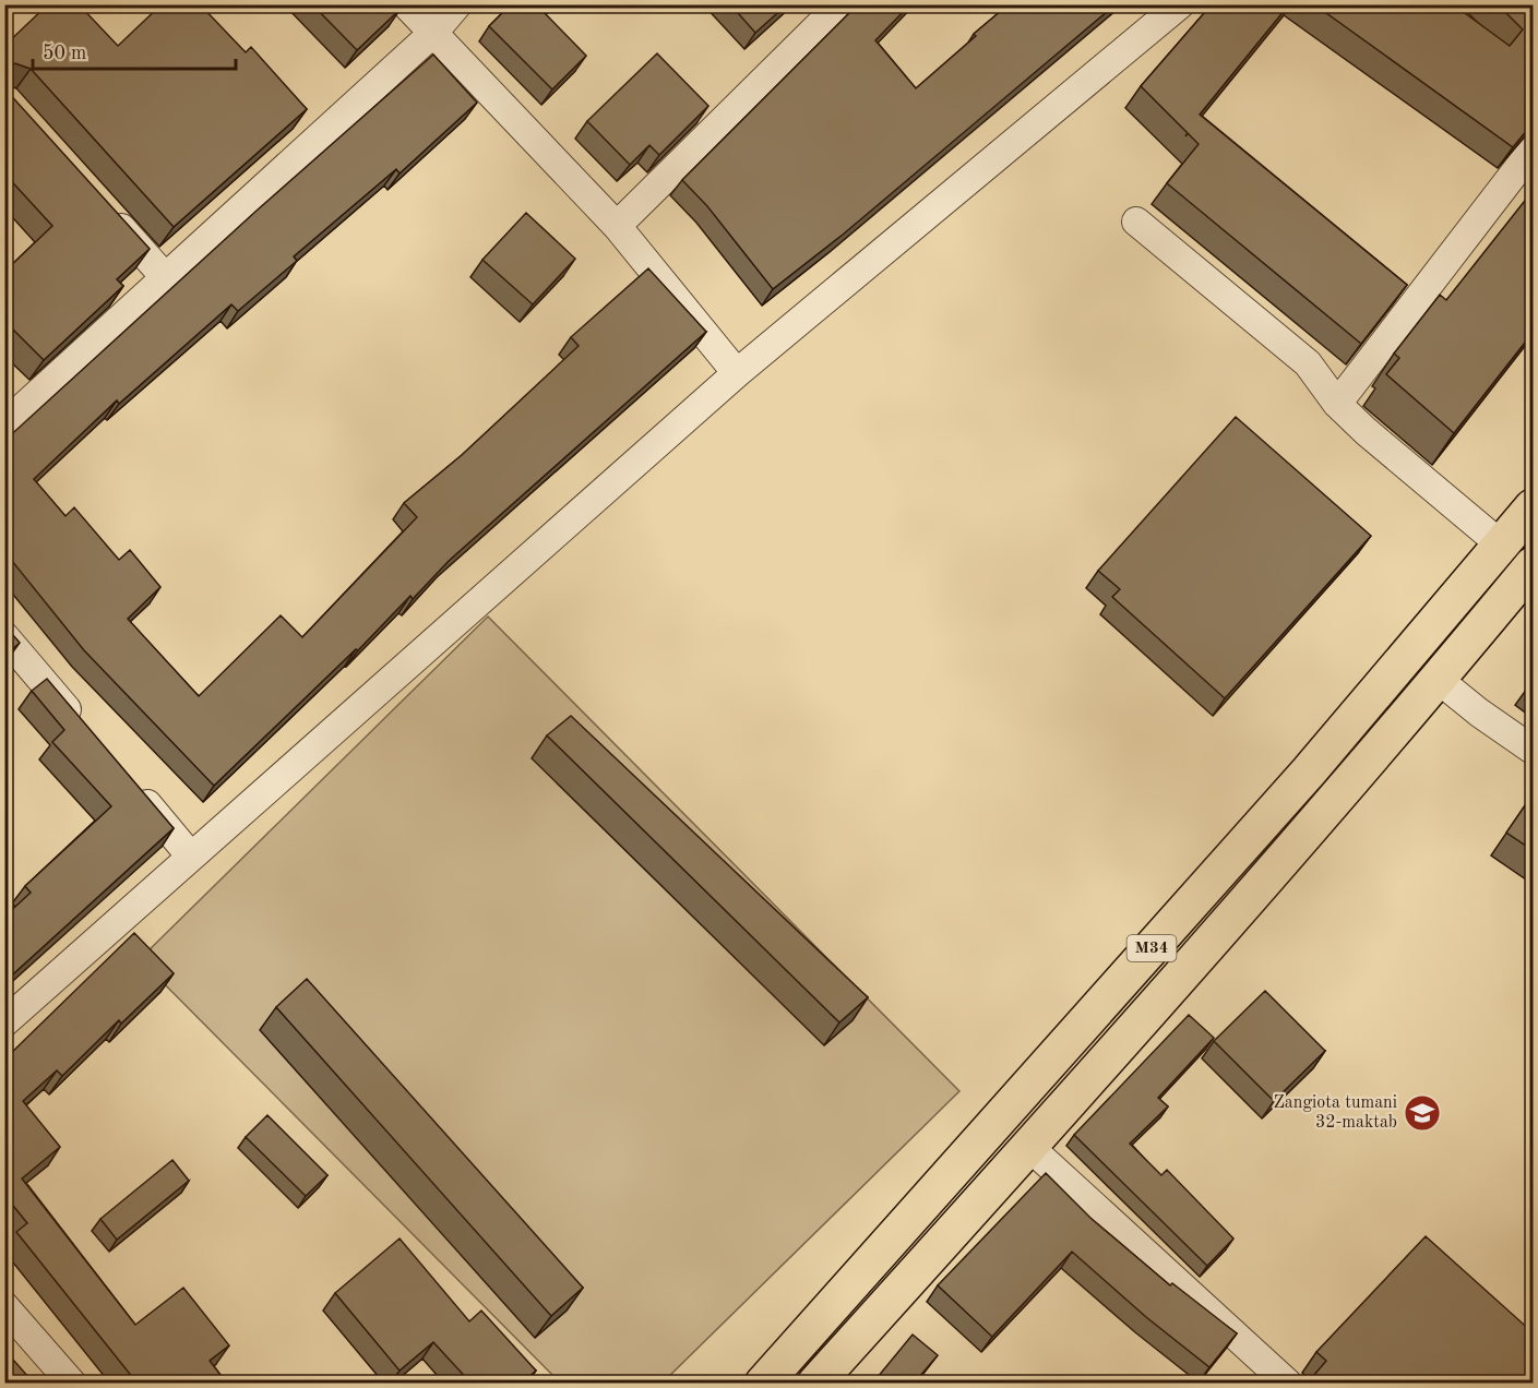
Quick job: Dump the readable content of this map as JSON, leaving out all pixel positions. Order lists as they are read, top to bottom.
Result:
{
  "streets": {
    "main road": ["M34"]
  },
  "places": {
    "school or university": ["Zangiota tumani 32-maktab"]
  },
  "scale_bar": "50 m"
}
